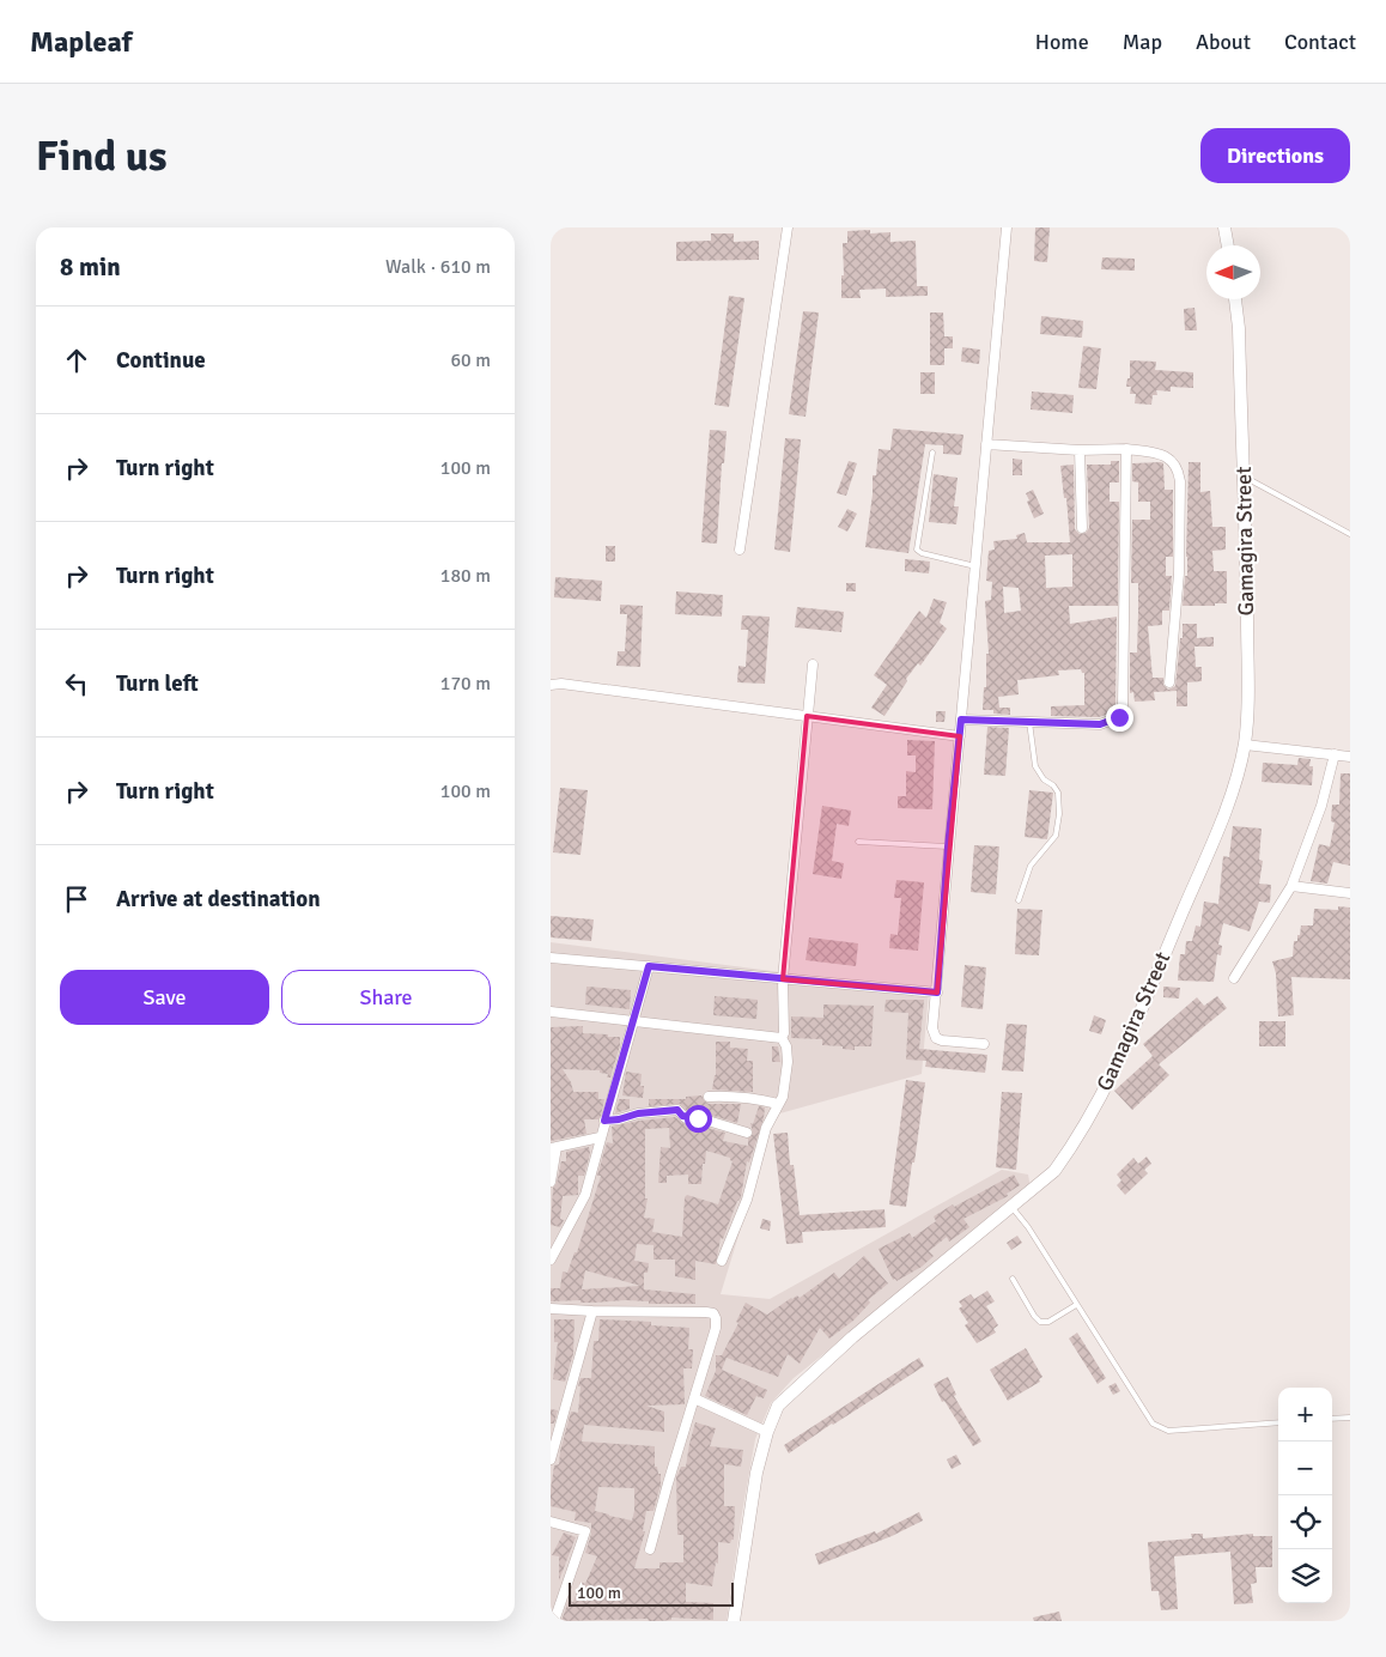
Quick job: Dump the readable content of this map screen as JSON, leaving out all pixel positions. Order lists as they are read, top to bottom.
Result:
{
  "streets": {
    "street": ["Gamagira Street"]
  },
  "scale_bar": "100 m",
  "north": "left",
  "page": {
    "header": "Mapleaf",
    "nav": [
      "Home",
      "Map",
      "About",
      "Contact"
    ],
    "buttons": [
      "Directions",
      ["Save", "Share"]
    ],
    "title": "Find us",
    "heading": ["8 min", "Walk · 610 m"],
    "list": [
      ["Continue", "60 m"],
      ["Turn right", "100 m"],
      ["Turn right", "180 m"],
      ["Turn left", "170 m"],
      ["Turn right", "100 m"],
      "Arrive at destination"
    ],
    "map_buttons": ["+", "−"],
    "scale": "100 m"
  }
}
